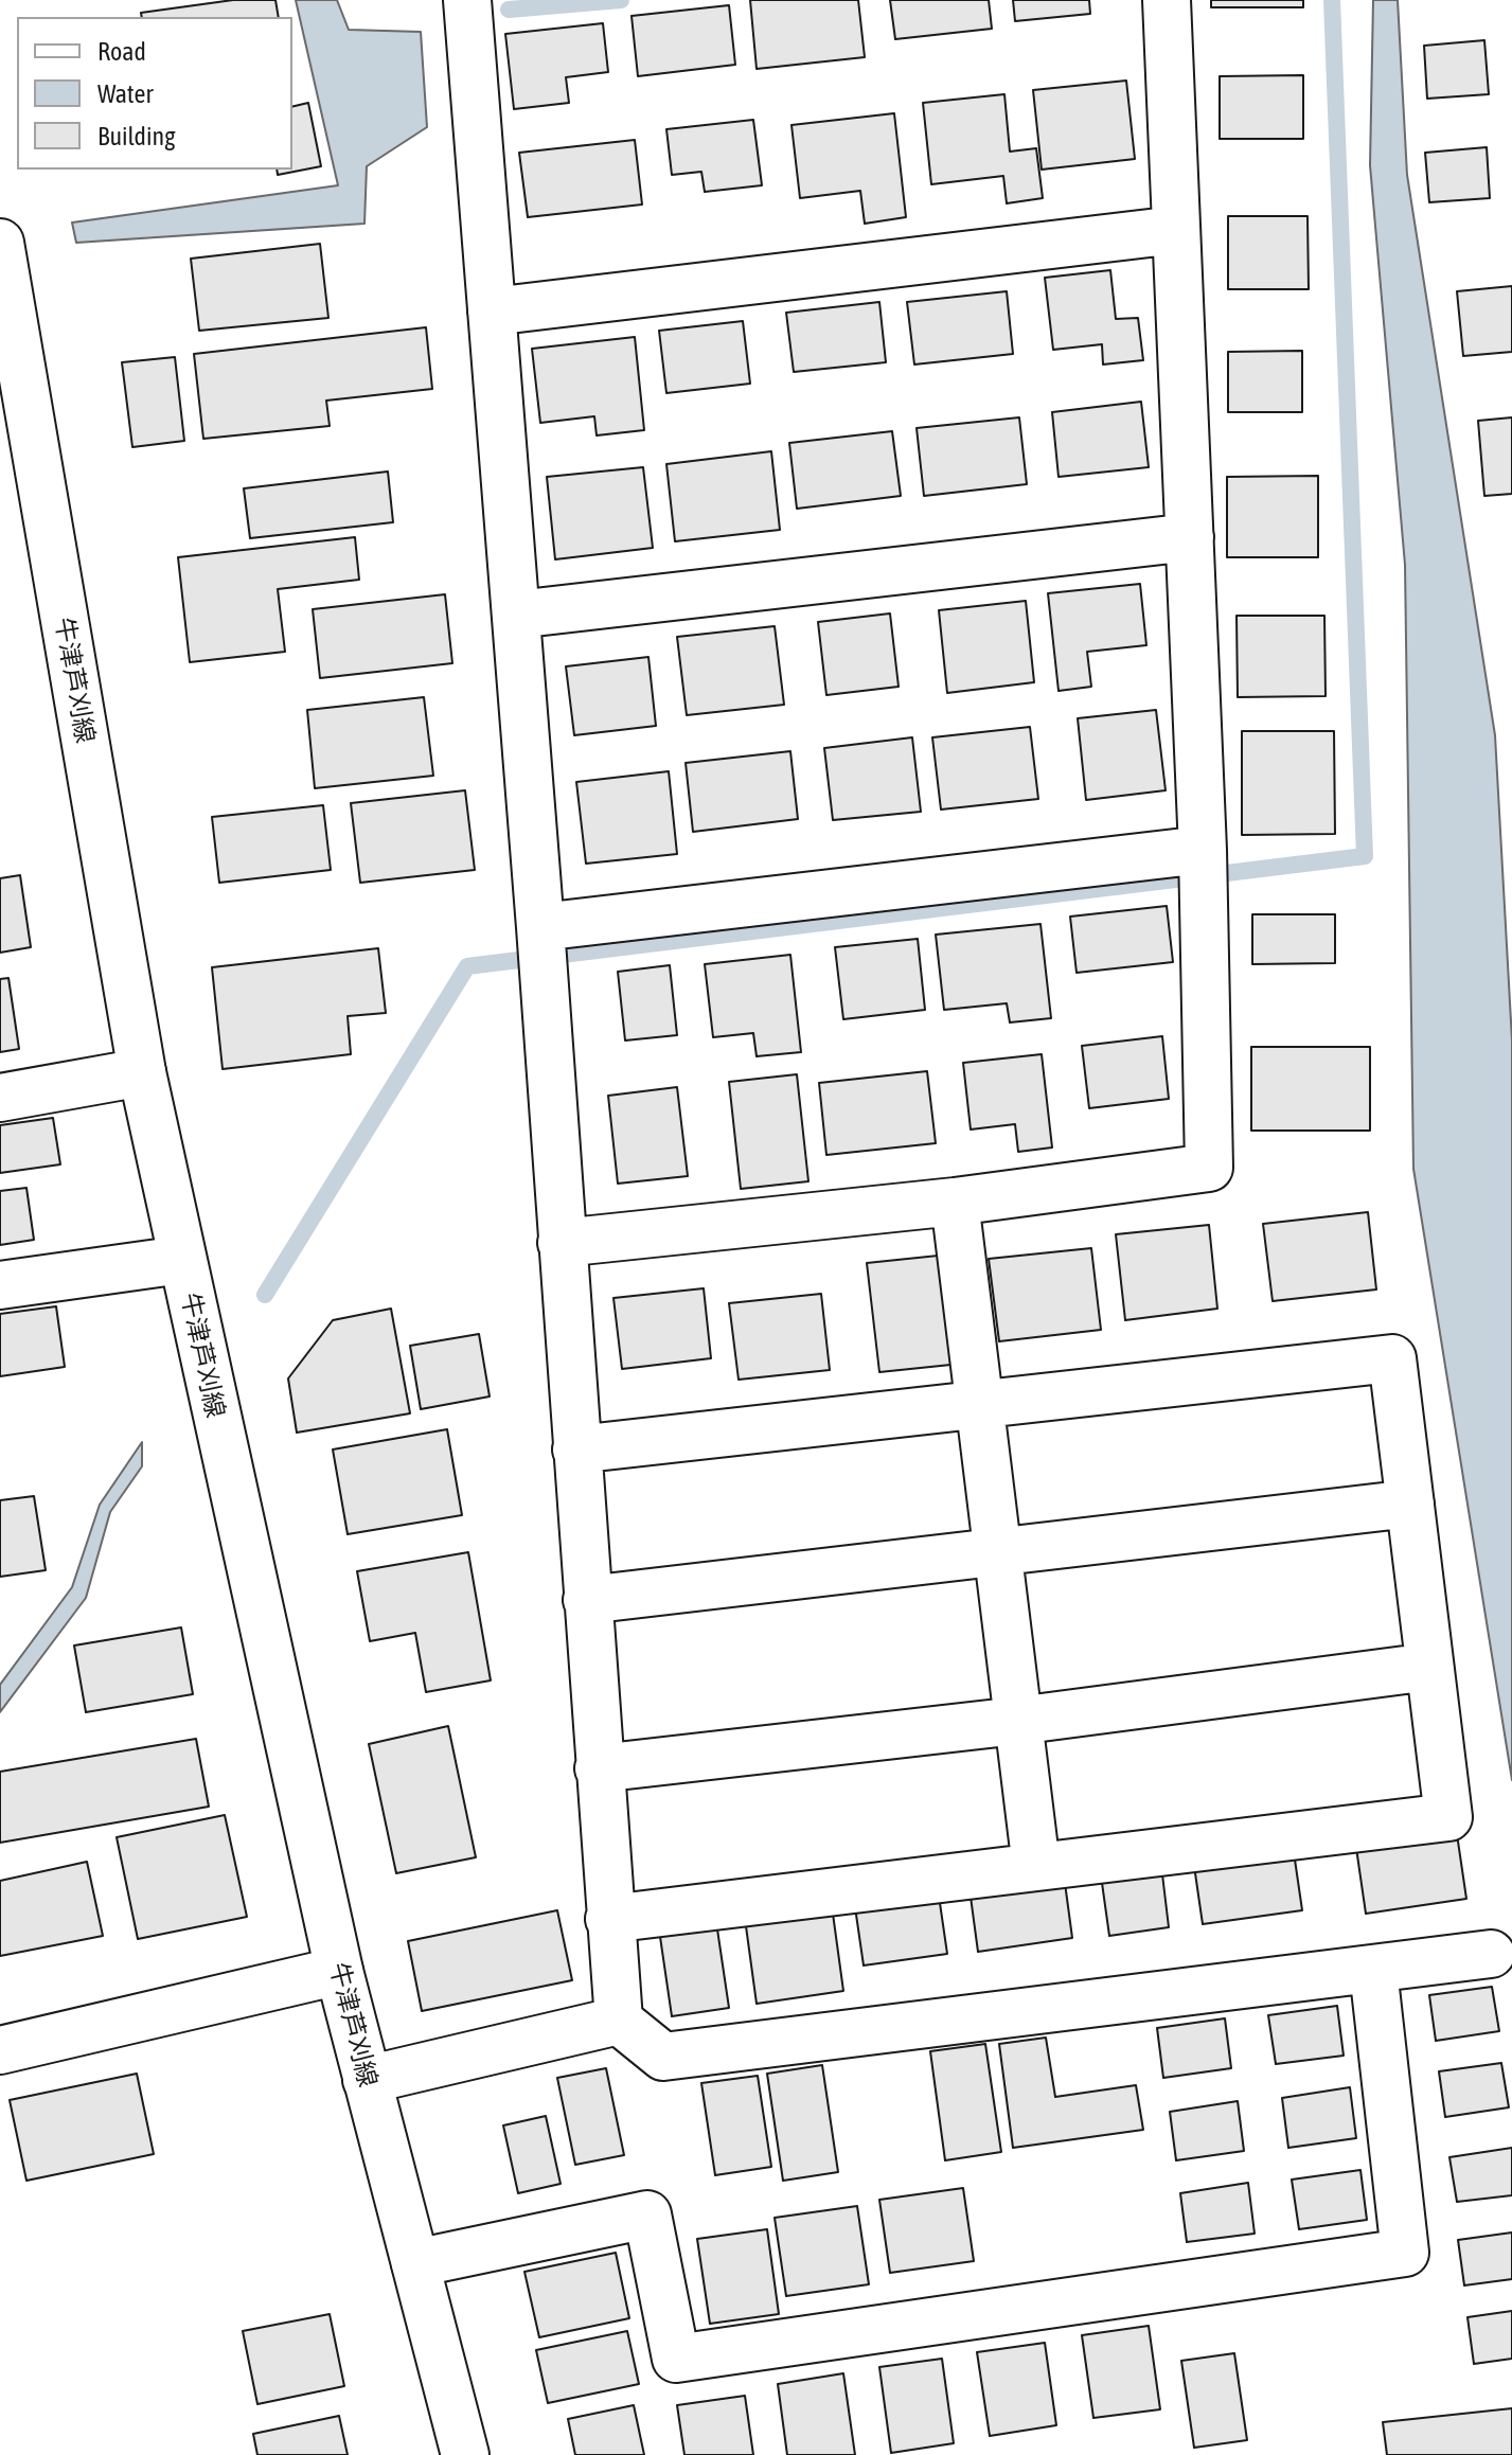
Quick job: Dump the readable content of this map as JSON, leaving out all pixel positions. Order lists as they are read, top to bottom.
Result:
{
  "streets": {
    "street": ["牛津芦刈線"]
  },
  "legend": ["Road", "Water", "Building"]
}
